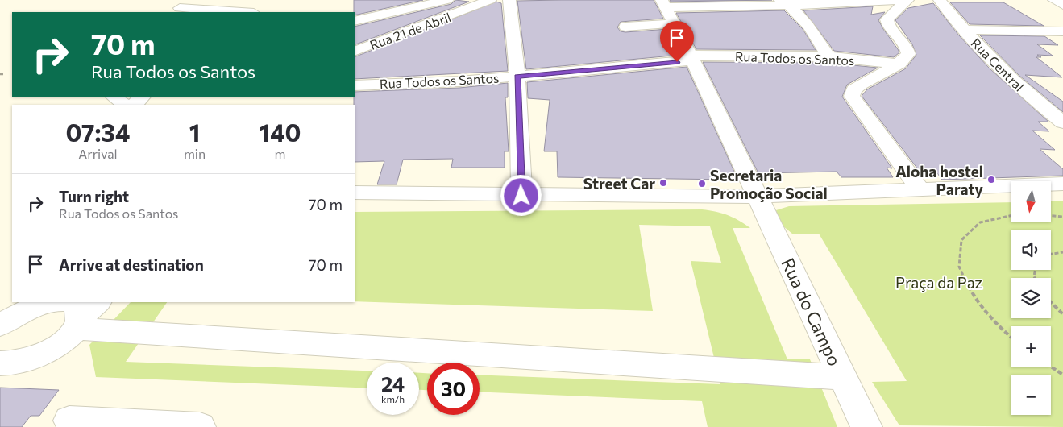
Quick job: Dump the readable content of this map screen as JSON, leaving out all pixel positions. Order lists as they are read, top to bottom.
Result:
{
  "streets": {
    "street": [
      "Rua 21 de Abril",
      "Rua Todos os Santos",
      "Rua Central",
      "Rua do Campo"
    ]
  },
  "crossings": [
    ["Rua Todos os Santos", "Rua do Campo"]
  ],
  "parks": ["Praça da Paz"],
  "places": ["Aloha hostel Paraty", "Street Car", "Secretaria Promoção Social"],
  "north": "bottom",
  "page": {
    "turn": ["70 m", "Rua Todos os Santos"],
    "eta": [
      "07:34",
      "Arrival",
      "1",
      "min",
      "140",
      "m"
    ],
    "list": [
      {
        "name": "Turn right",
        "note": "Rua Todos os Santos",
        "value": "70 m"
      },
      {
        "name": "Arrive at destination",
        "value": "70 m"
      }
    ],
    "map_buttons": ["+", "−"],
    "speed": "24 km/h",
    "limit": "30"
  }
}
